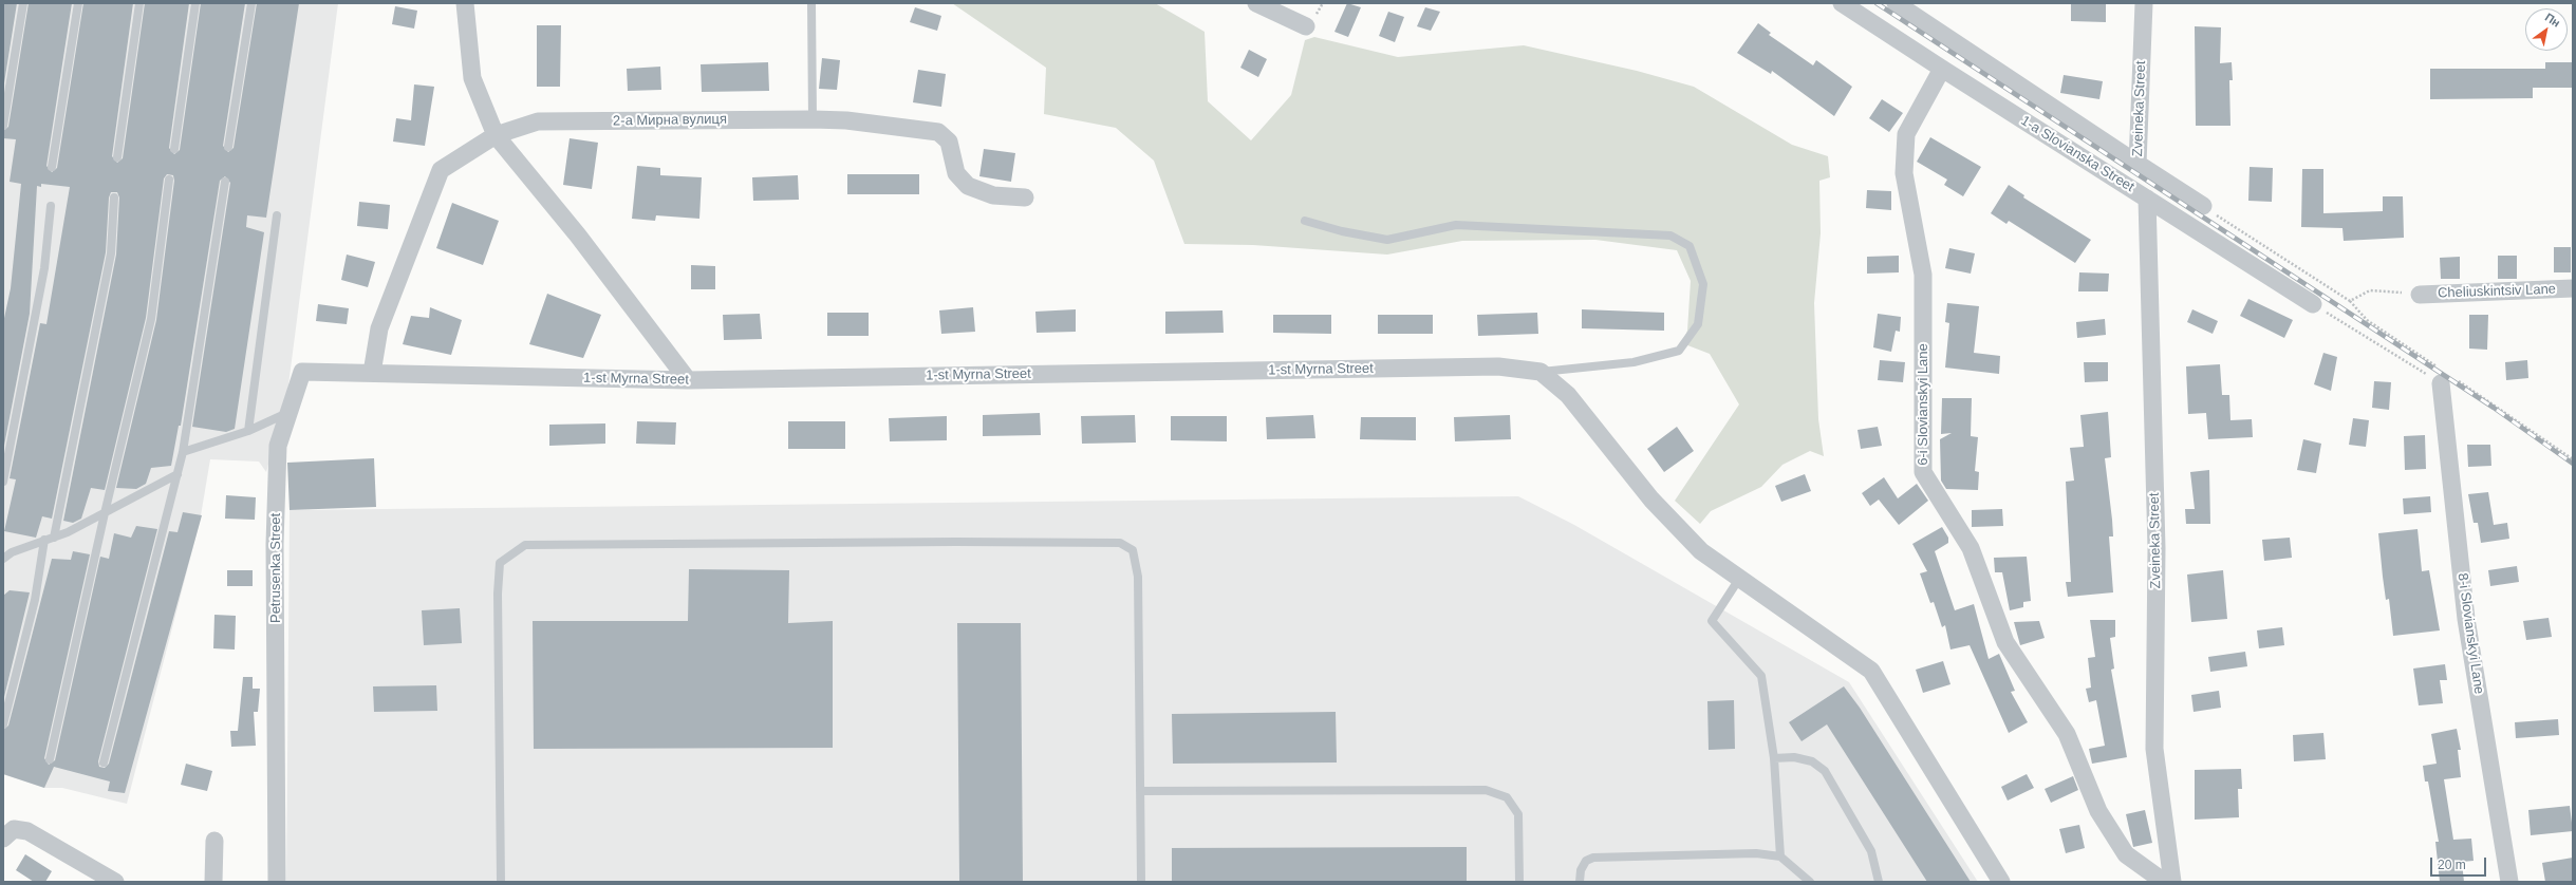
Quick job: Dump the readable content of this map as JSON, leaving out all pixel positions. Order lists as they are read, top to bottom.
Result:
{
  "streets": {
    "street": [
      "Zveineka Street",
      "2-а Мирна вулиця",
      "1-a Slovianska Street",
      "Cheliuskintsiv Lane",
      "1-st Myrna Street",
      "6-i Slovianskyi Lane",
      "Petrusenka Street",
      "8-i Slovianskyi Lane"
    ]
  },
  "crossings": [
    ["Zveineka Street", "1-a Slovianska Street"],
    ["2-а Мирна вулиця", "Petrusenka Street"],
    ["1-a Slovianska Street", "6-i Slovianskyi Lane"],
    ["1-st Myrna Street", "Petrusenka Street"]
  ],
  "scale_bar": "20 m",
  "north": "top right"
}
